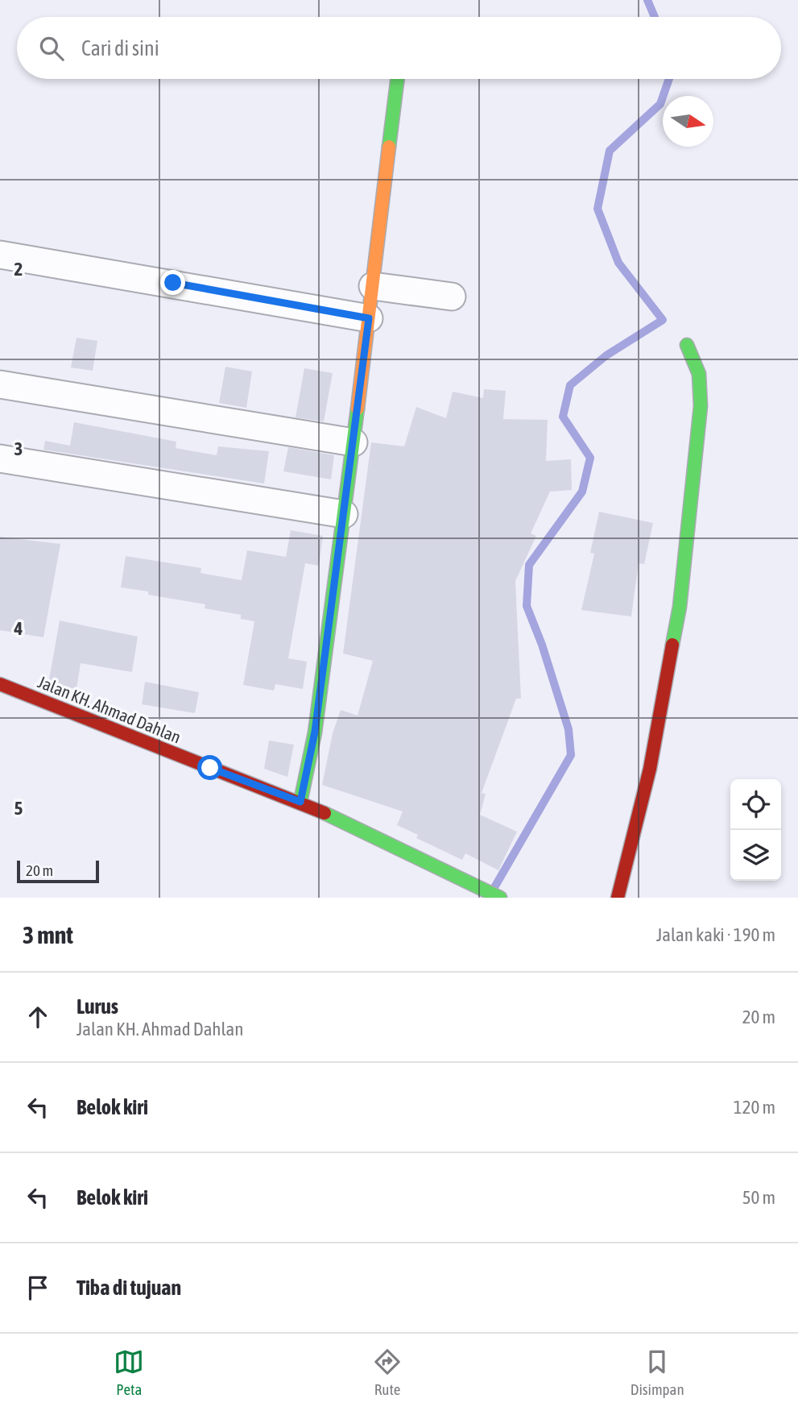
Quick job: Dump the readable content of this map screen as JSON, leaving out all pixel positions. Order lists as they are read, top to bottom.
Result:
{
  "streets": {
    "street": ["Jalan KH. Ahmad Dahlan"]
  },
  "scale_bar": "20 m",
  "north": "right",
  "page": {
    "search": "Cari di sini",
    "scale": "20 m",
    "heading": ["3 mnt", "Jalan kaki · 190 m"],
    "list": [
      ["Lurus", "Jalan KH. Ahmad Dahlan", "20 m"],
      ["Belok kiri", "120 m"],
      ["Belok kiri", "50 m"],
      "Tiba di tujuan"
    ],
    "nav": ["Peta", "Rute", "Disimpan"]
  },
  "grid": {
    "rows": [
      "2",
      "3",
      "4",
      "5"
    ]
  }
}
